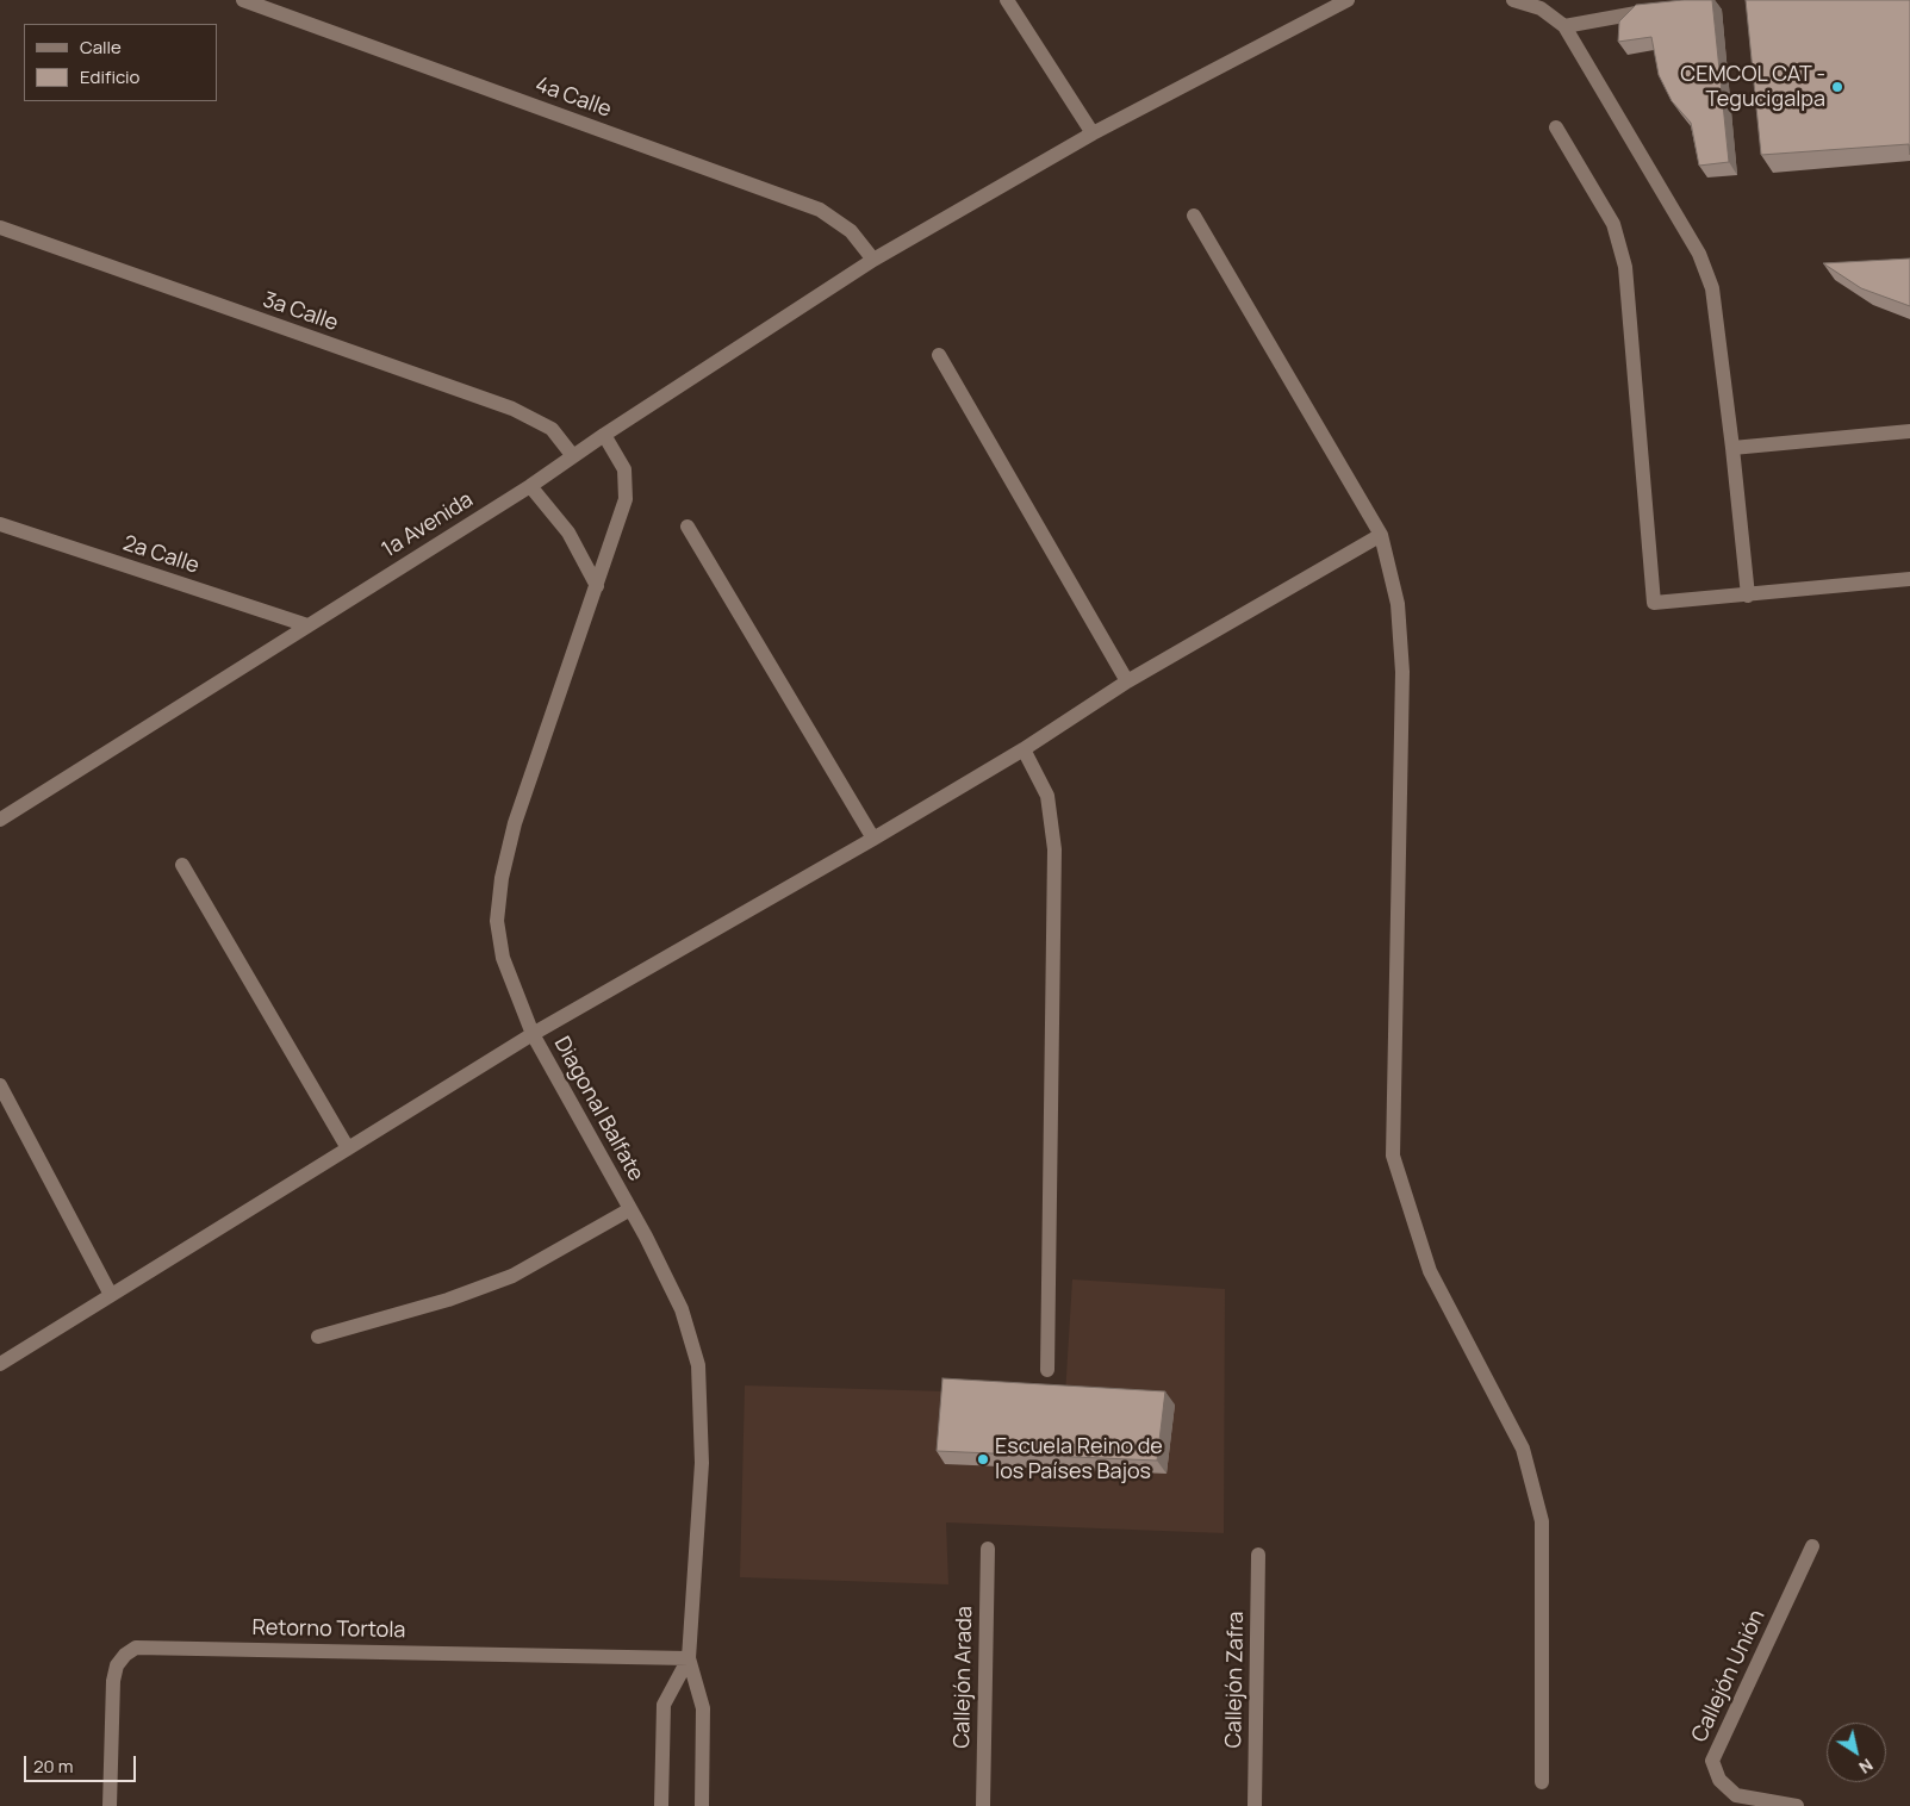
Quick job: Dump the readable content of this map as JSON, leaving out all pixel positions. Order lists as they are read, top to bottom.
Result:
{
  "streets": {
    "street": [
      "4a Calle",
      "3a Calle",
      "1a Avenida",
      "2a Calle",
      "Diagonal Balfate",
      "Retorno Tortola",
      "Callejón Unión",
      "Callejón Arada",
      "Callejón Zafra"
    ]
  },
  "crossings": [
    ["4a Calle", "1a Avenida"],
    ["3a Calle", "1a Avenida"],
    ["1a Avenida", "2a Calle"],
    ["1a Avenida", "Diagonal Balfate"],
    ["Diagonal Balfate", "Retorno Tortola"]
  ],
  "places": ["CEMCOL CAT - Tegucigalpa", "Escuela Reino de los Países Bajos"],
  "legend": ["Calle", "Edificio"],
  "scale_bar": "20 m",
  "north": "bottom right"
}
